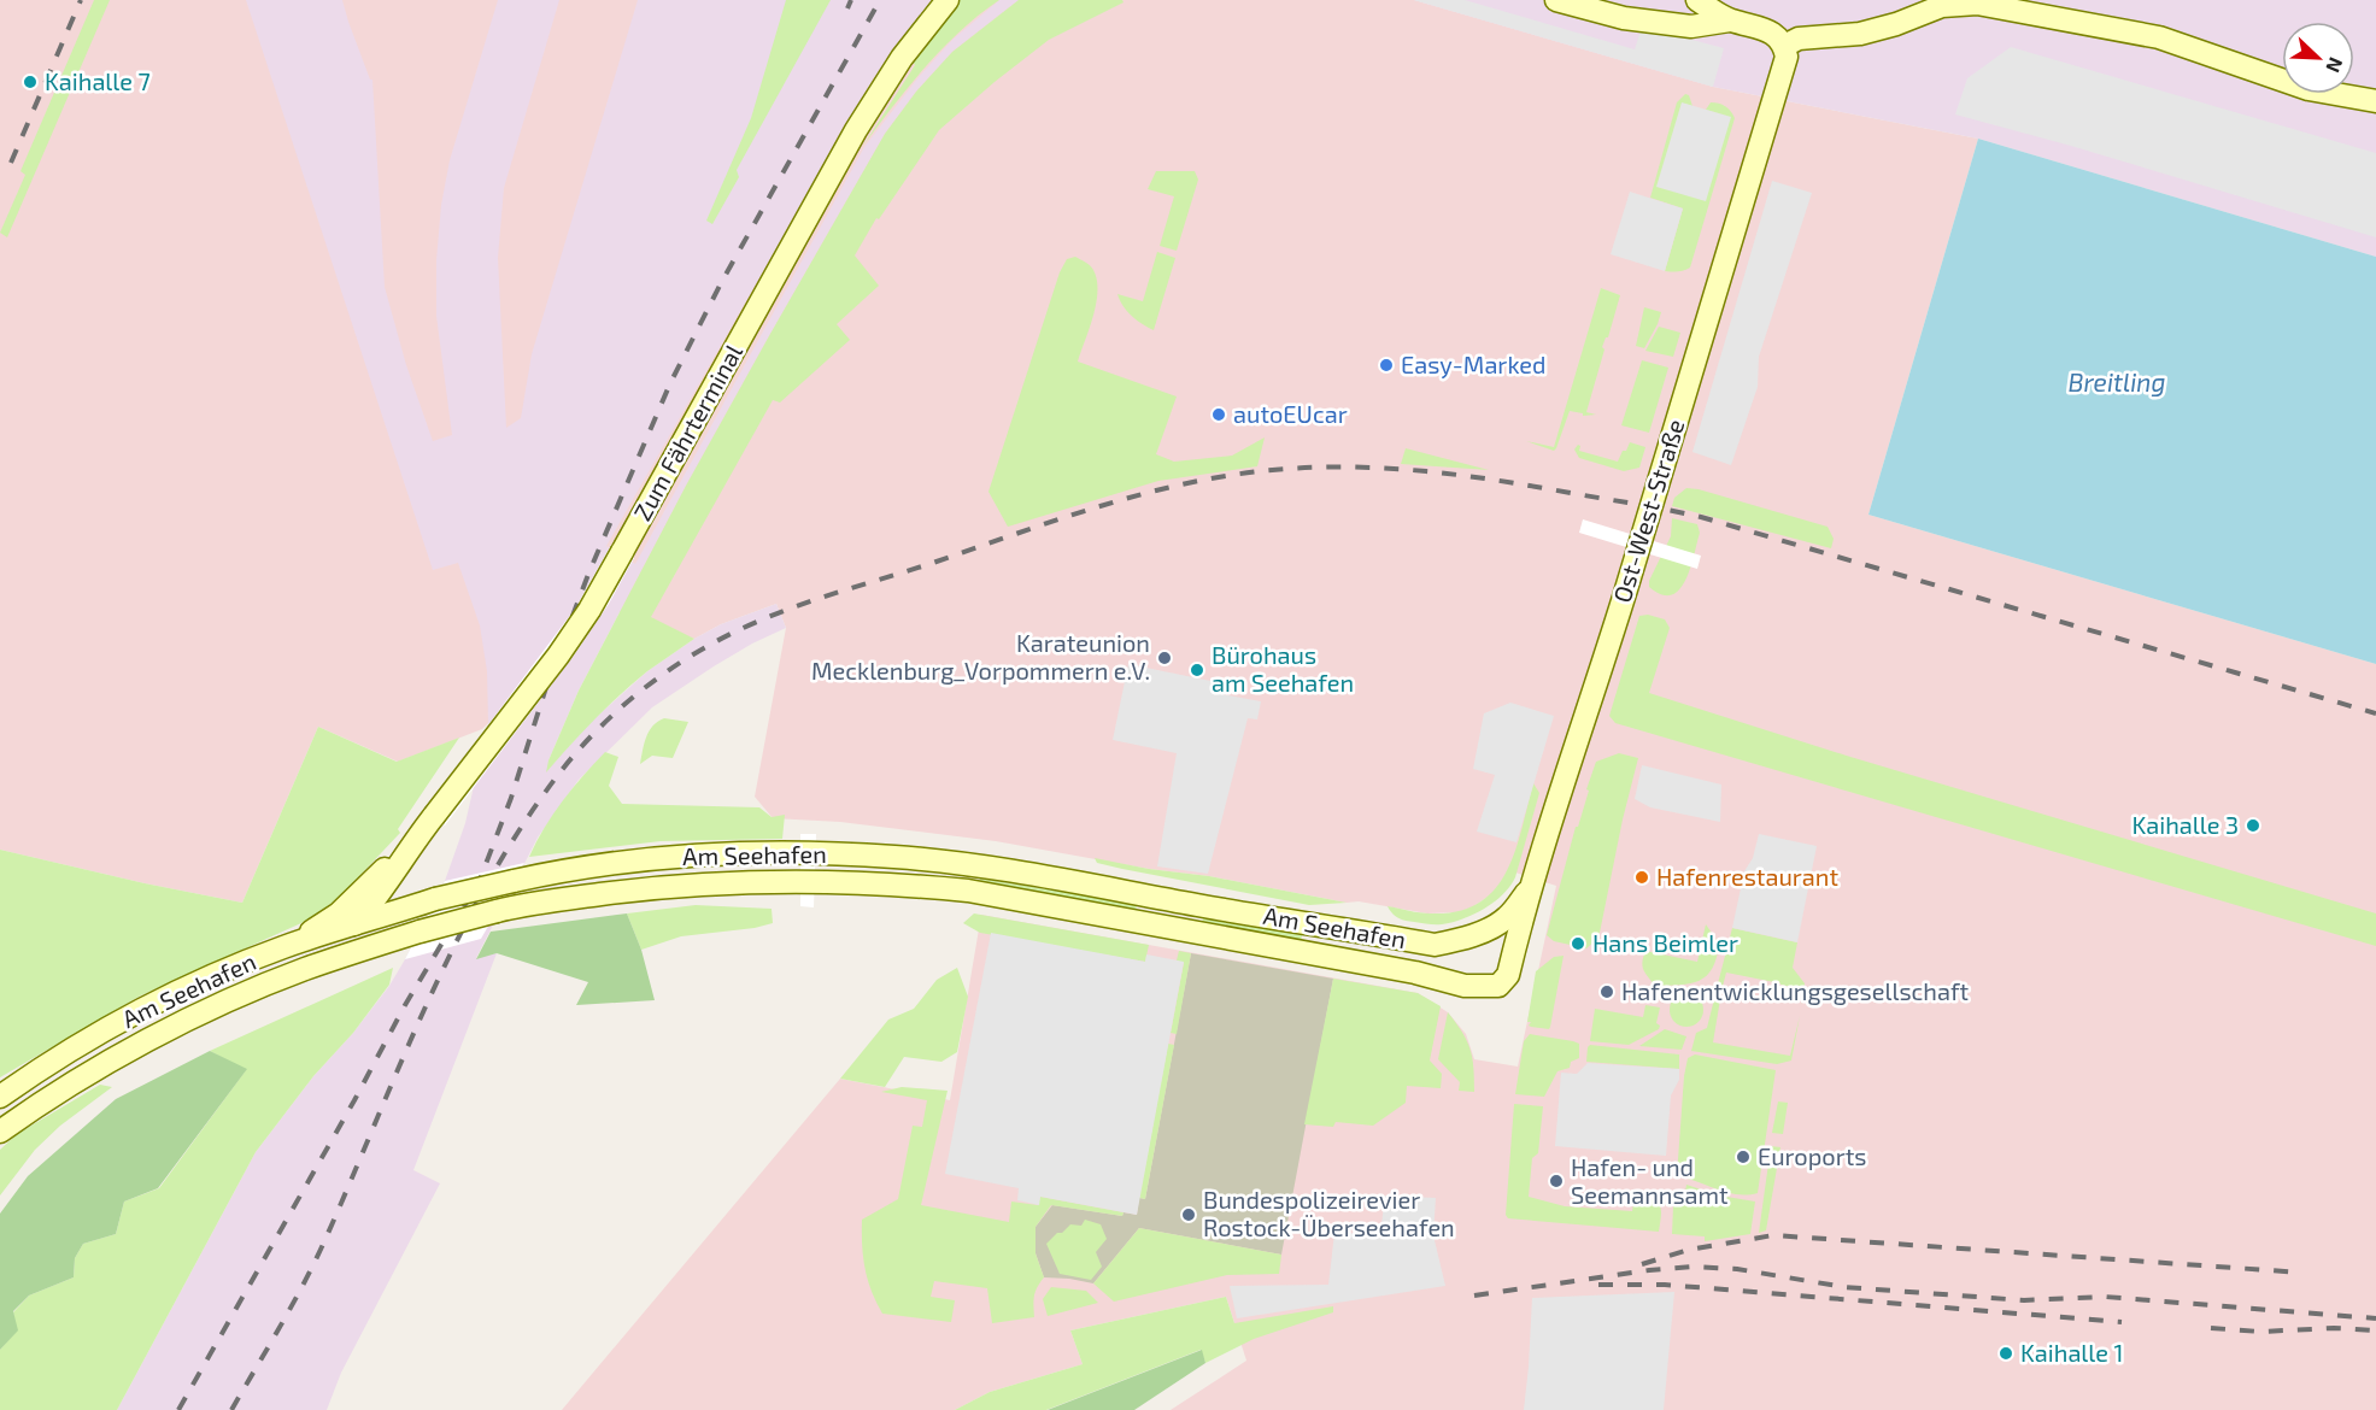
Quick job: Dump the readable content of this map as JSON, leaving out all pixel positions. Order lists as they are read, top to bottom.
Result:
{
  "streets": {
    "street": ["Zum Fährterminal", "Ost-West-Straße", "Am Seehafen"]
  },
  "crossings": [
    ["Zum Fährterminal", "Am Seehafen"],
    ["Ost-West-Straße", "Am Seehafen"]
  ],
  "water": ["Breitling"],
  "places": [
    "Kaihalle 7",
    "Easy-Marked",
    "autoEUcar",
    "Karateunion Mecklenburg_Vorpommern e.V.",
    "Bürohaus am Seehafen",
    "Kaihalle 3",
    "Hafenrestaurant",
    "Hans Beimler",
    "Hafenentwicklungsgesellschaft",
    "Euroports",
    "Hafen- und Seemannsamt",
    "Bundespolizeirevier Rostock-Überseehafen",
    "Kaihalle 1"
  ],
  "north": "bottom right"
}
